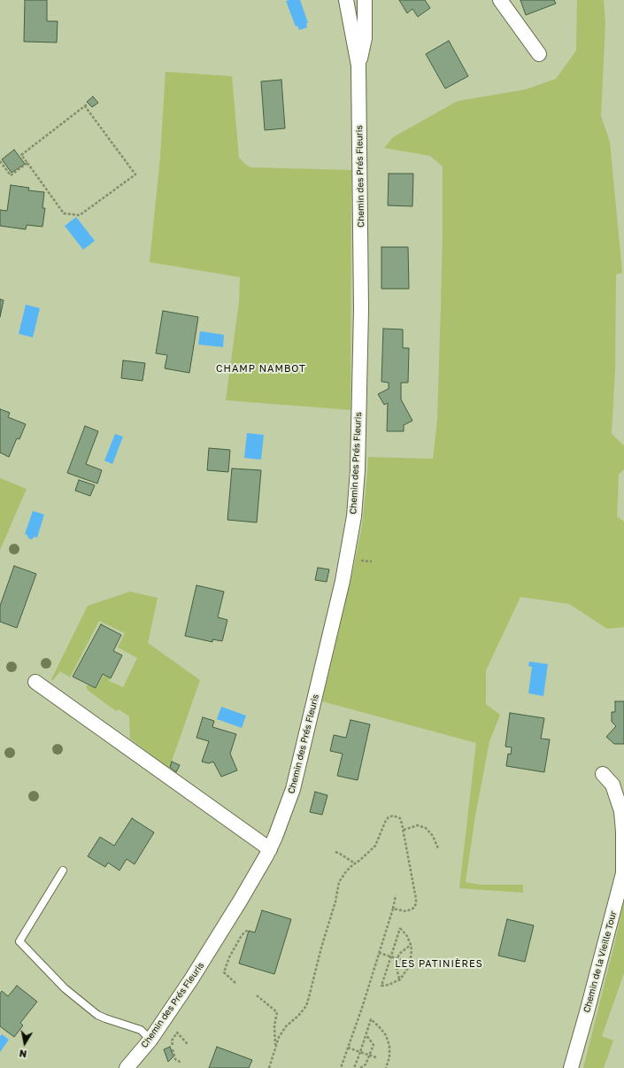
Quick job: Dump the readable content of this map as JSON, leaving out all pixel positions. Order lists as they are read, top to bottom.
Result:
{
  "streets": {
    "street": ["Chemin des Prés Fleuris", "Chemin de la Vieille Tour"]
  },
  "districts": ["CHAMP NAMBOT", "LES PATINIÈRES"],
  "north": "bottom"
}
